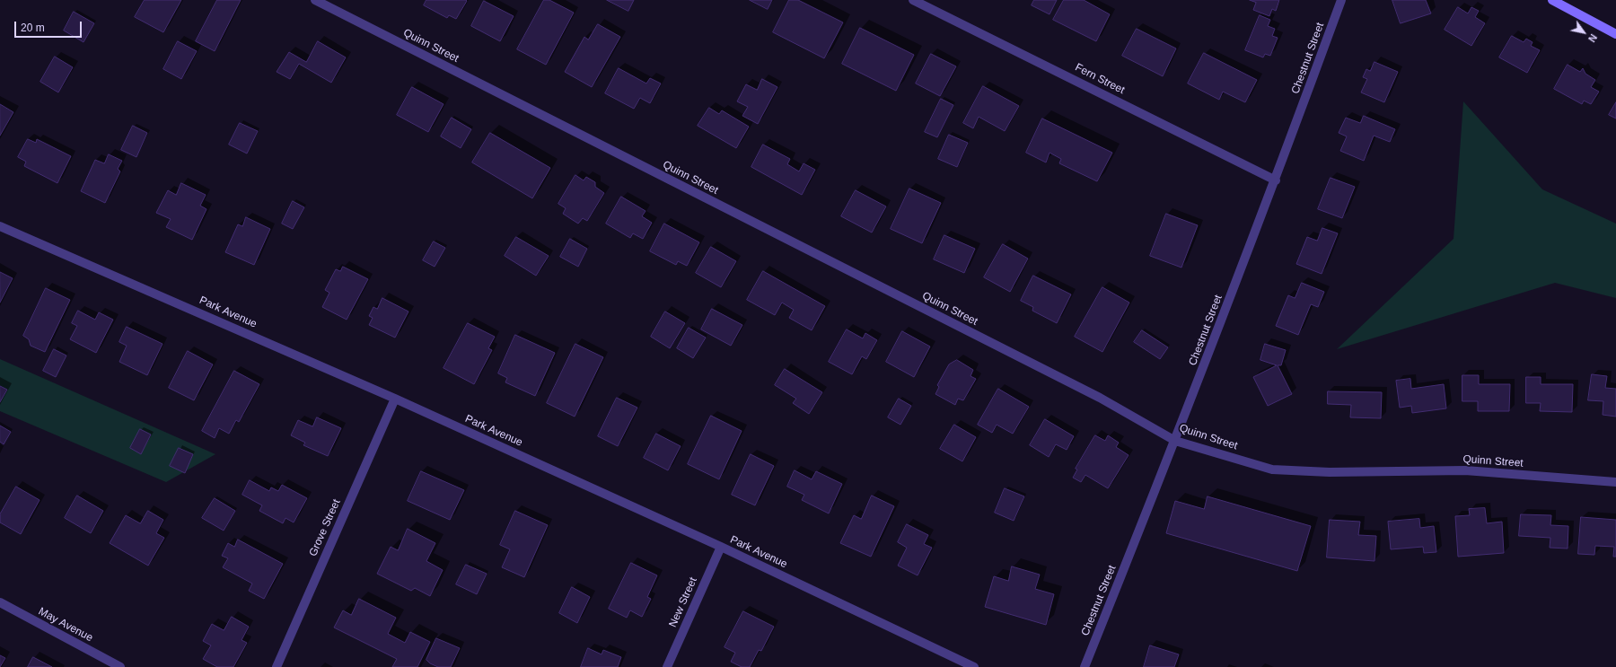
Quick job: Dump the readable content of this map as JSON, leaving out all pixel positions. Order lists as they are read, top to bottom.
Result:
{
  "streets": {
    "street": [
      "Quinn Street",
      "Chestnut Street",
      "Fern Street",
      "Park Avenue",
      "Grove Street",
      "New Street",
      "May Avenue"
    ]
  },
  "crossings": [
    ["Quinn Street", "Chestnut Street"],
    ["Chestnut Street", "Fern Street"],
    ["Park Avenue", "Grove Street"],
    ["Park Avenue", "New Street"]
  ],
  "scale_bar": "20 m",
  "north": "bottom right"
}
